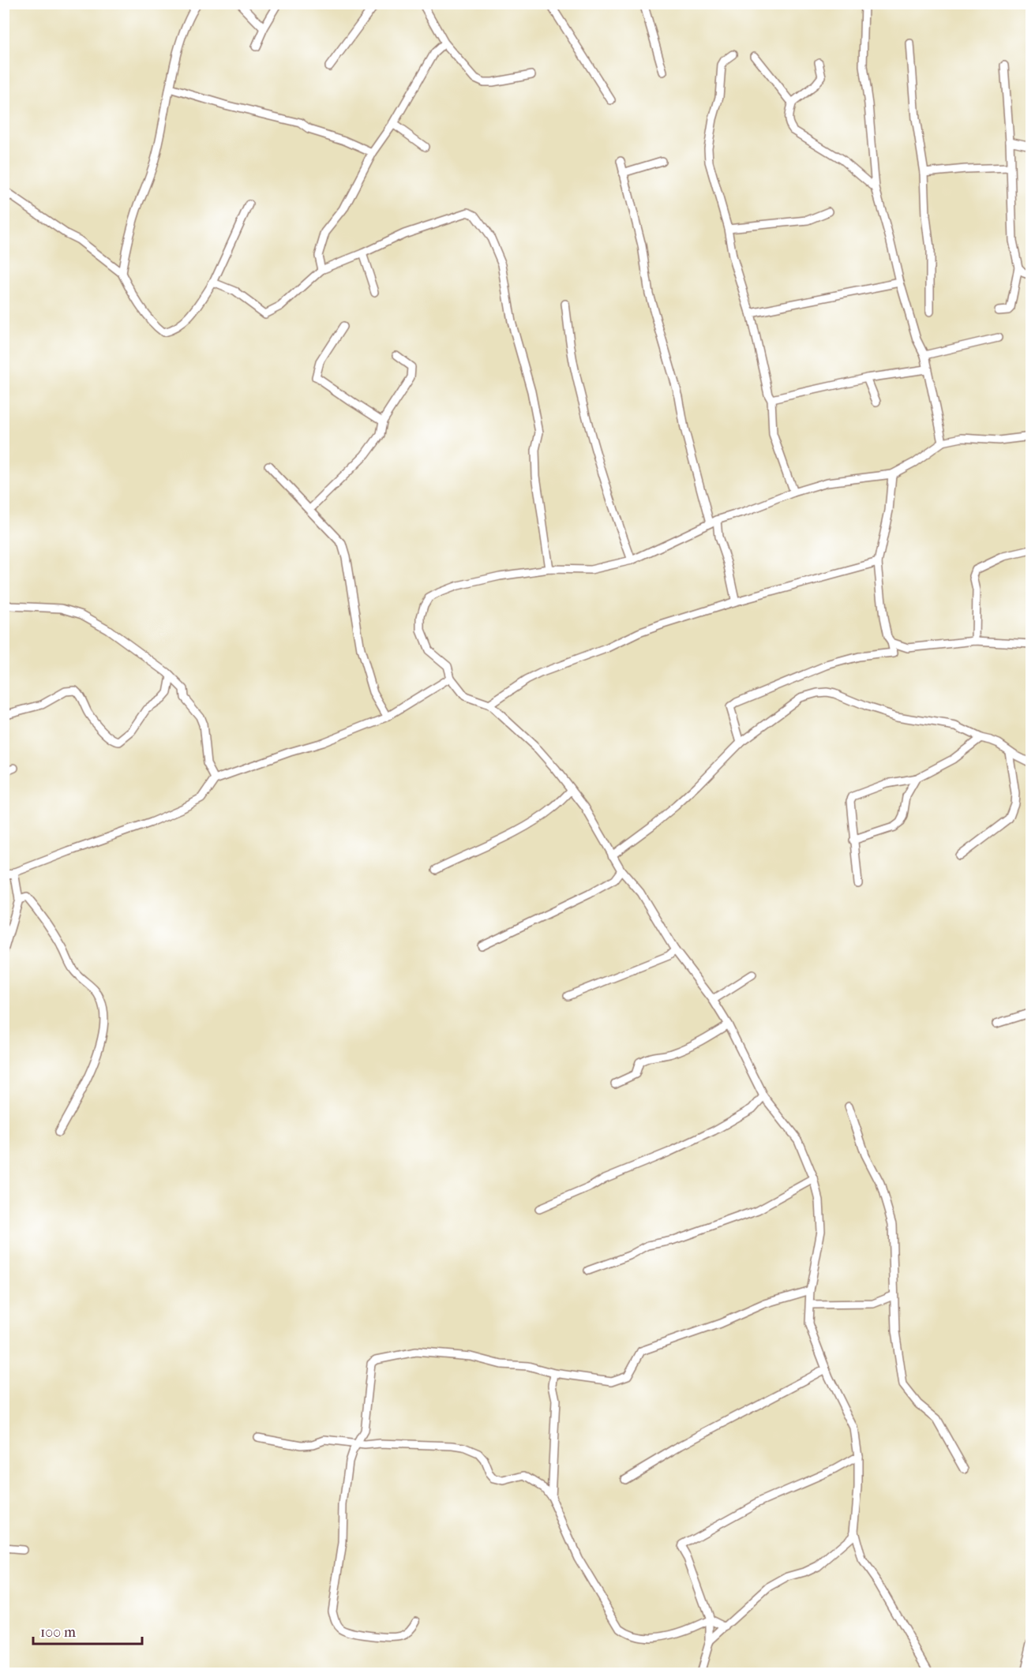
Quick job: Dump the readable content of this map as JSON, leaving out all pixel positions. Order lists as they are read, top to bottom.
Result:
{
  "scale_bar": "100 m"
}
